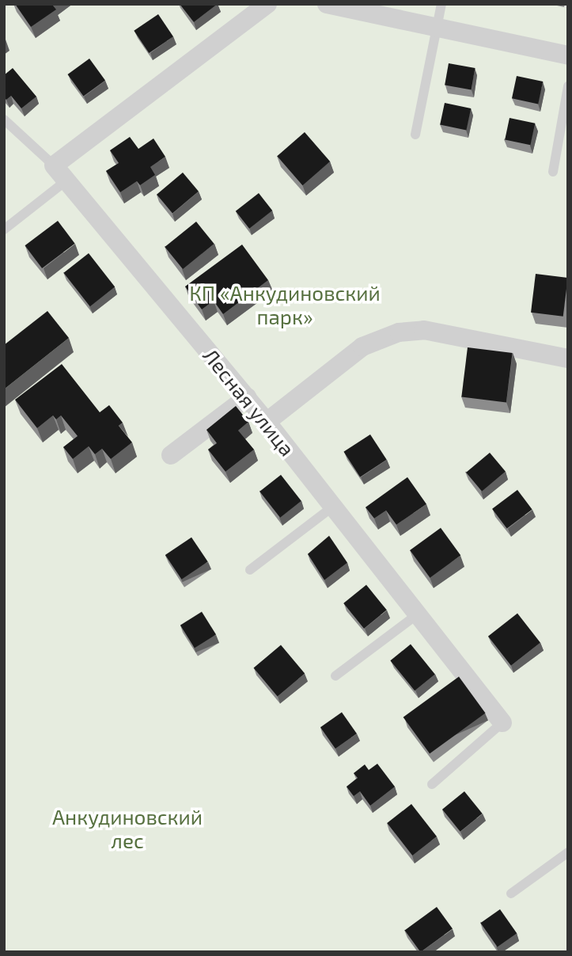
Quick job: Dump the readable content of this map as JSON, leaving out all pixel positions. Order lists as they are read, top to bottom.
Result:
{
  "streets": {
    "street": ["Лесная улица"]
  },
  "parks": ["КП «Анкудиновский парк»", "Анкудиновский лес"]
}
